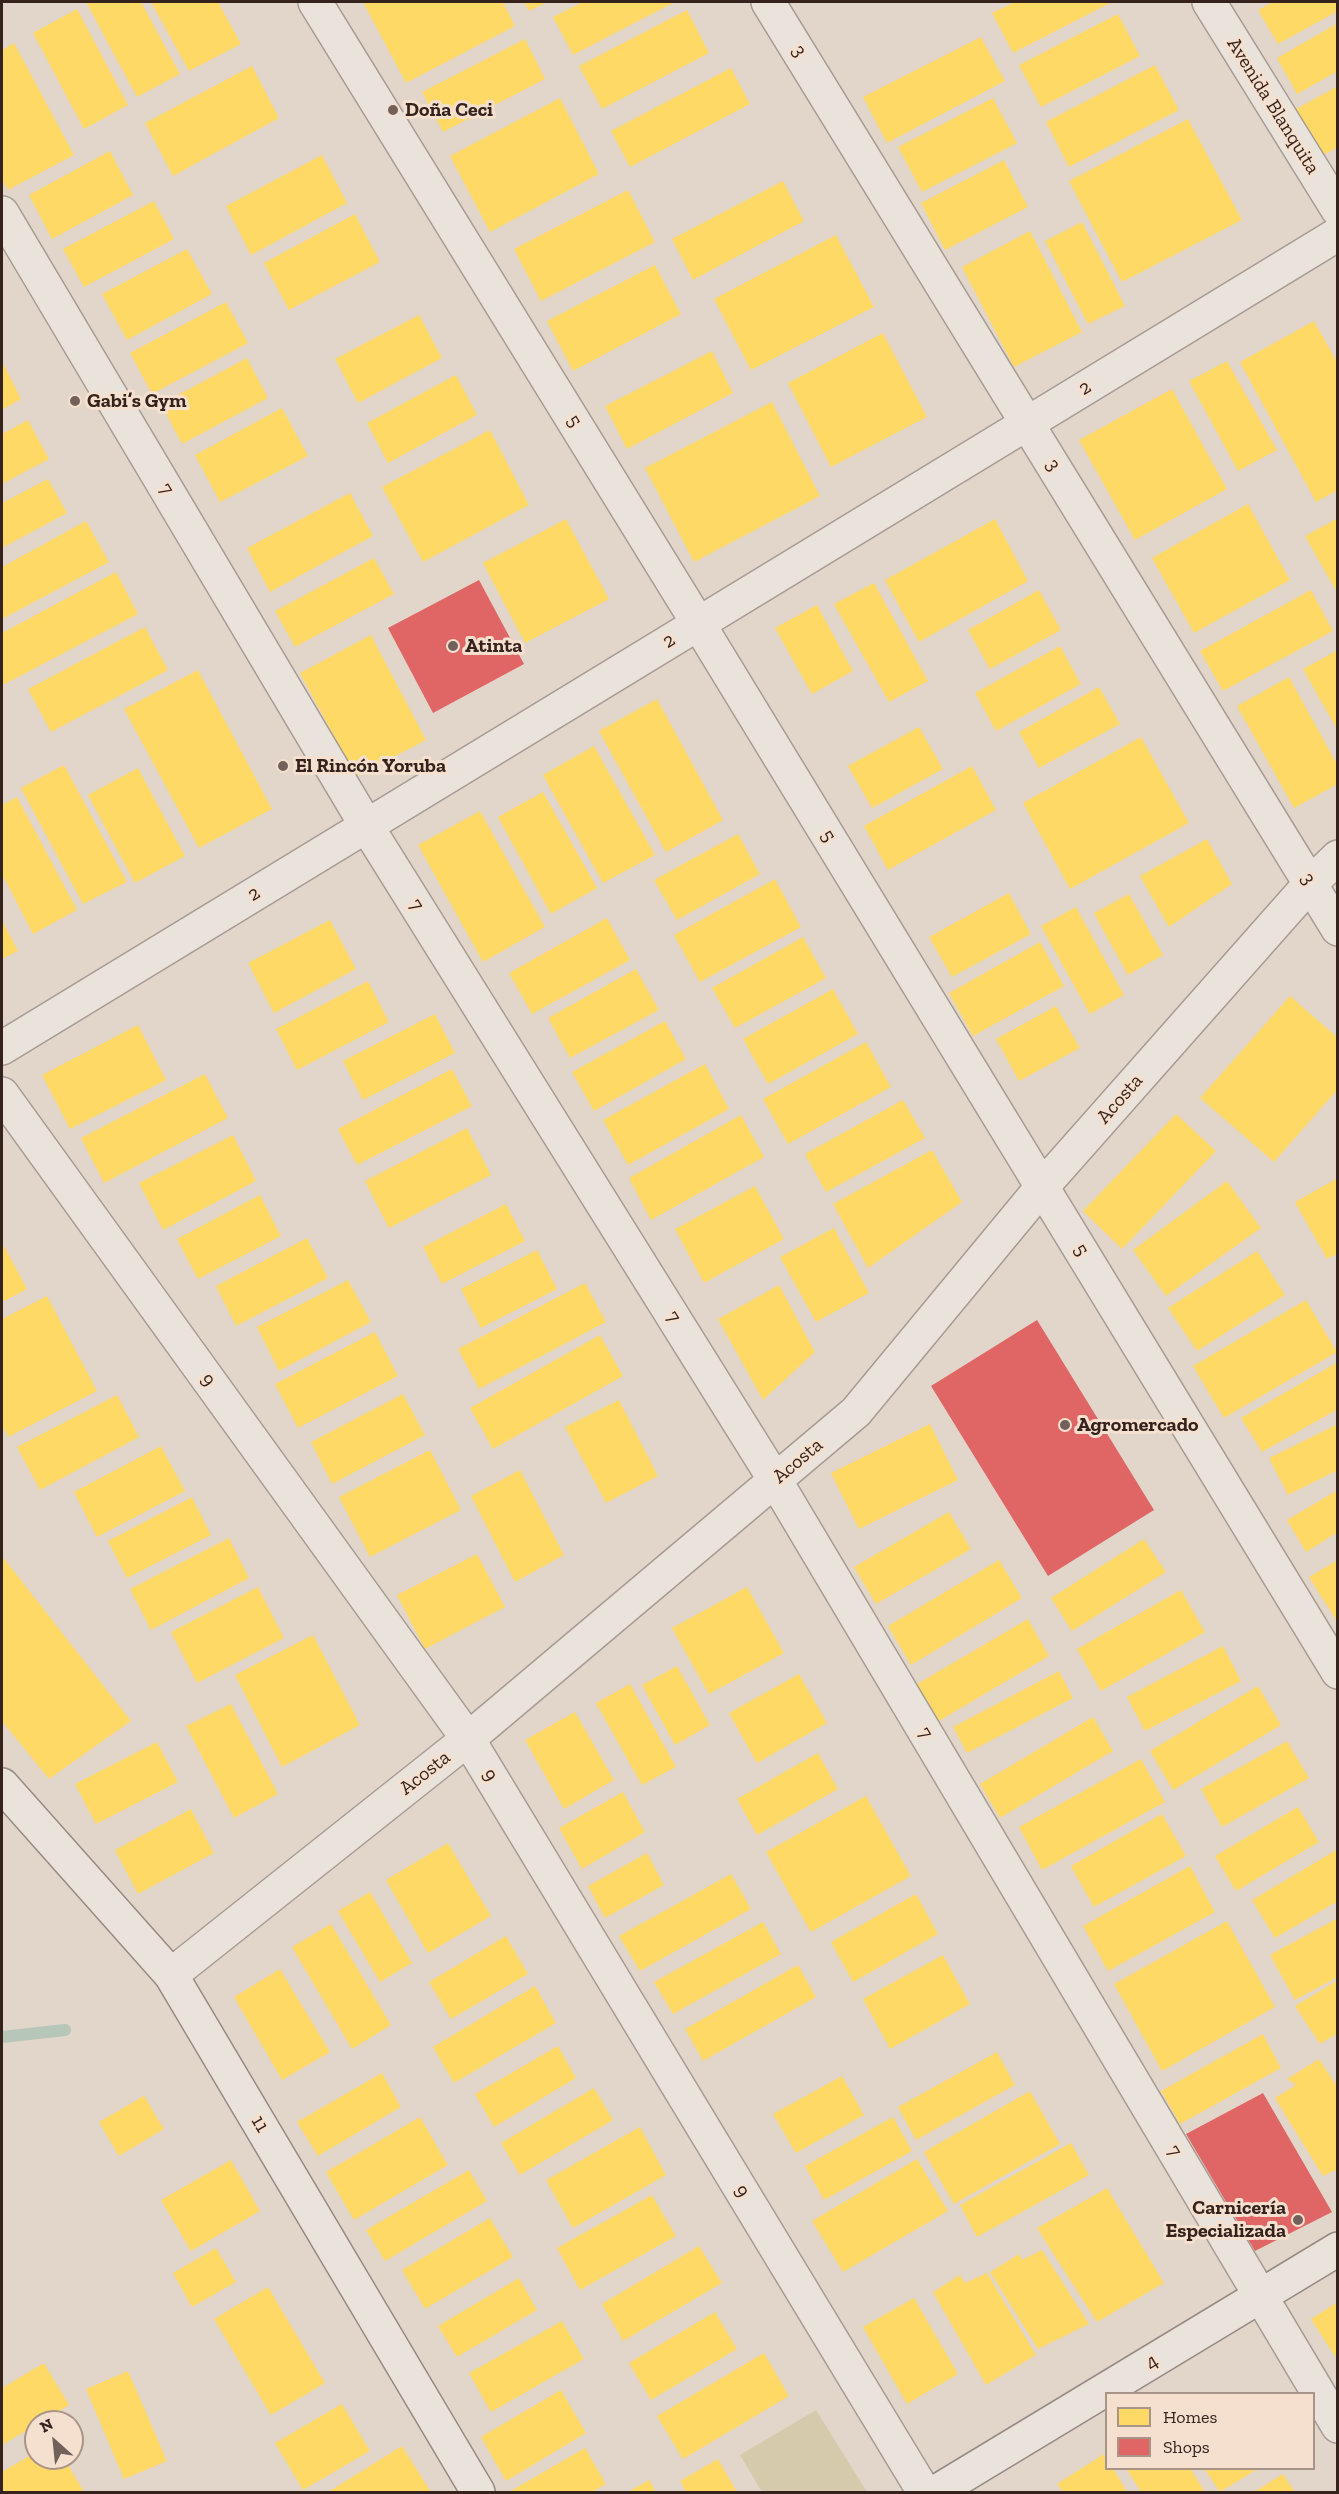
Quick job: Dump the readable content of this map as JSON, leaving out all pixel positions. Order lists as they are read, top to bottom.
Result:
{
  "streets": {
    "street": [
      "3",
      "Avenida Blanquita",
      "2",
      "5",
      "7",
      "Acosta",
      "9",
      "11",
      "4"
    ]
  },
  "crossings": [
    ["3", "2"],
    ["3", "Acosta"],
    ["2", "5"],
    ["2", "7"],
    ["5", "Acosta"],
    ["7", "Acosta"],
    ["7", "4"],
    ["Acosta", "9"],
    ["Acosta", "11"]
  ],
  "places": [
    "Doña Ceci",
    "Gabi’s Gym",
    "Atinta",
    "El Rincón Yoruba",
    "Agromercado",
    "Carnicería Especializada"
  ],
  "legend": ["Homes", "Shops"],
  "north": "top left"
}
